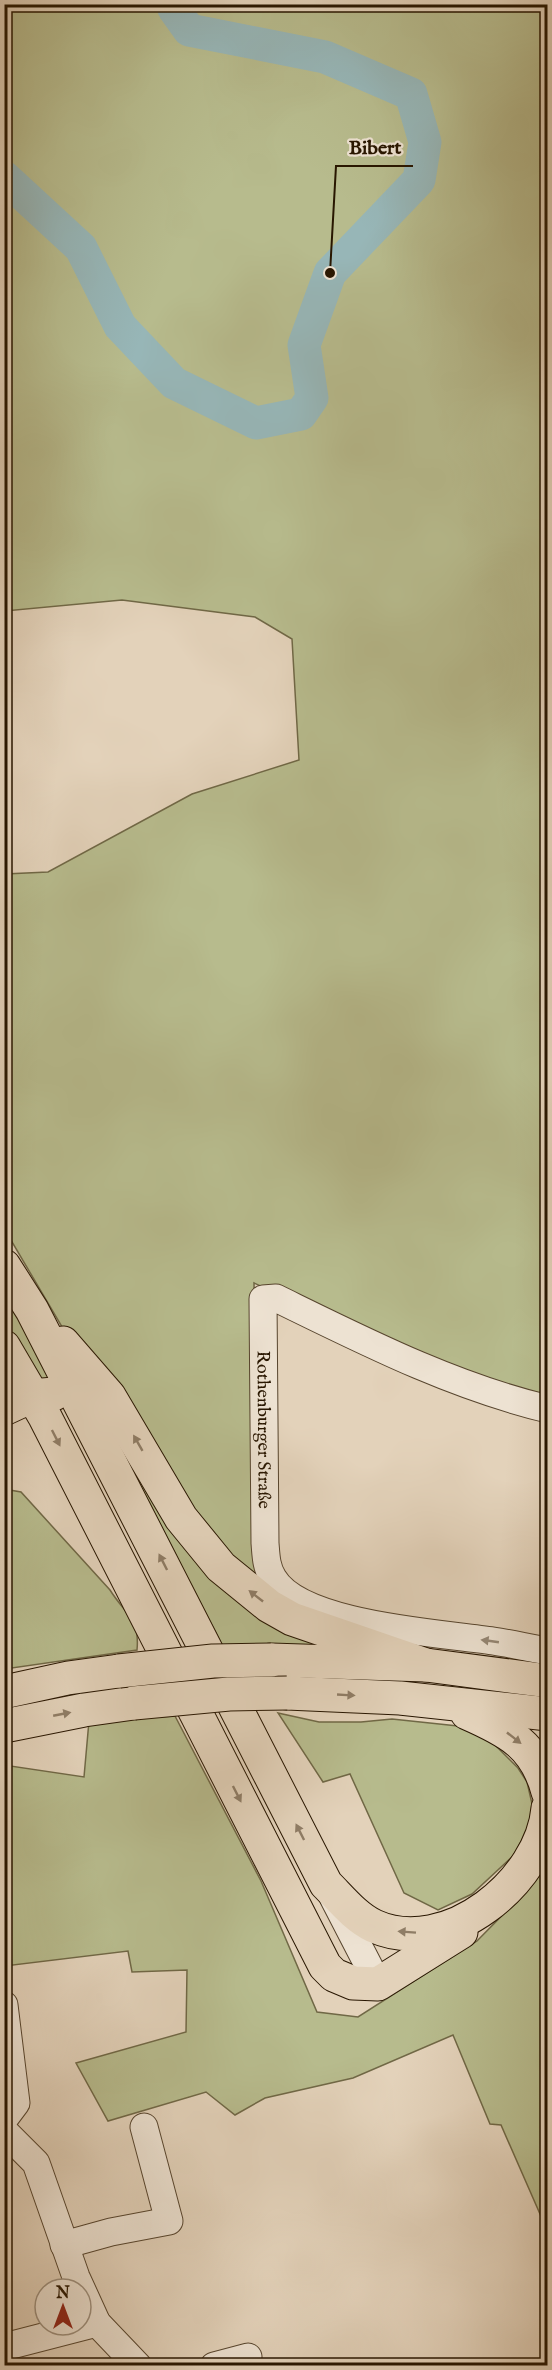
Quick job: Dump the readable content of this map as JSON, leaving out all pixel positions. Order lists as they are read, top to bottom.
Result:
{
  "streets": {
    "street": ["Rothenburger Straße"]
  },
  "places": ["Bibert"],
  "north": "top"
}
